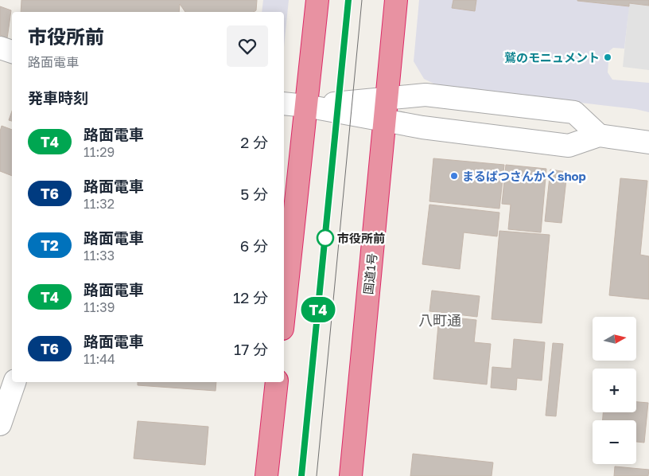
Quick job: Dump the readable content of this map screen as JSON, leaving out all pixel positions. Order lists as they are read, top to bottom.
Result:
{
  "streets": {
    "highway": ["国道1号"]
  },
  "districts": ["八町通"],
  "places": ["鷲のモニュメント", "まるばつさんかくshop", "市役所前"],
  "lines": ["tram line T4"],
  "north": "right",
  "page": {
    "on_map": "T4",
    "heading": [
      ["市役所前", "路面電車"],
      "発車時刻"
    ],
    "list": [
      {
        "mark": "T4",
        "name": "路面電車",
        "note": "11:29",
        "value": "2 分"
      },
      {
        "mark": "T6",
        "name": "路面電車",
        "note": "11:32",
        "value": "5 分"
      },
      {
        "mark": "T2",
        "name": "路面電車",
        "note": "11:33",
        "value": "6 分"
      },
      {
        "mark": "T4",
        "name": "路面電車",
        "note": "11:39",
        "value": "12 分"
      },
      {
        "mark": "T6",
        "name": "路面電車",
        "note": "11:44",
        "value": "17 分"
      }
    ],
    "map_buttons": ["+", "−"]
  }
}
